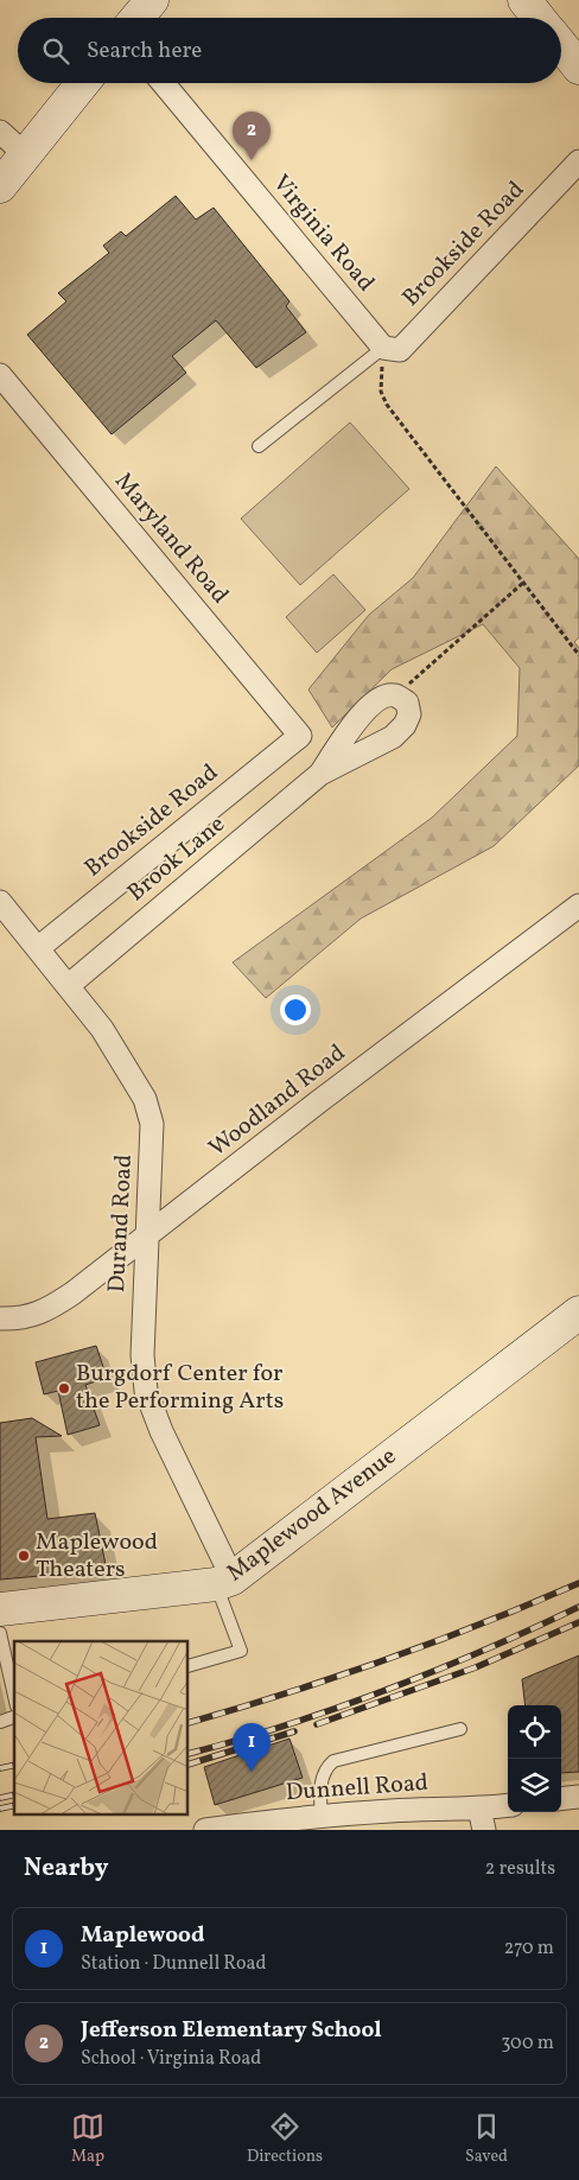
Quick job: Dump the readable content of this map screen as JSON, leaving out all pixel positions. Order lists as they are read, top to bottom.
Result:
{
  "streets": {
    "street": [
      "Virginia Road",
      "Brookside Road",
      "Maryland Road",
      "Brook Lane",
      "Woodland Road",
      "Durand Road",
      "Maplewood Avenue",
      "Dunnell Road"
    ]
  },
  "crossings": [
    ["Virginia Road", "Brookside Road"],
    ["Brookside Road", "Maryland Road"],
    ["Brookside Road", "Durand Road"],
    ["Brook Lane", "Durand Road"],
    ["Woodland Road", "Durand Road"],
    ["Durand Road", "Maplewood Avenue"]
  ],
  "places": ["Burgdorf Center for the Performing Arts", "Maplewood Theaters"],
  "page": {
    "search": "Search here",
    "pins": ["2", "1"],
    "heading": ["Nearby", "2 results"],
    "list": [
      {
        "mark": "1",
        "name": "Maplewood",
        "note": "Station · Dunnell Road",
        "value": "270 m"
      },
      {
        "mark": "2",
        "name": "Jefferson Elementary School",
        "note": "School · Virginia Road",
        "value": "300 m"
      }
    ],
    "nav": ["Map", "Directions", "Saved"]
  }
}
